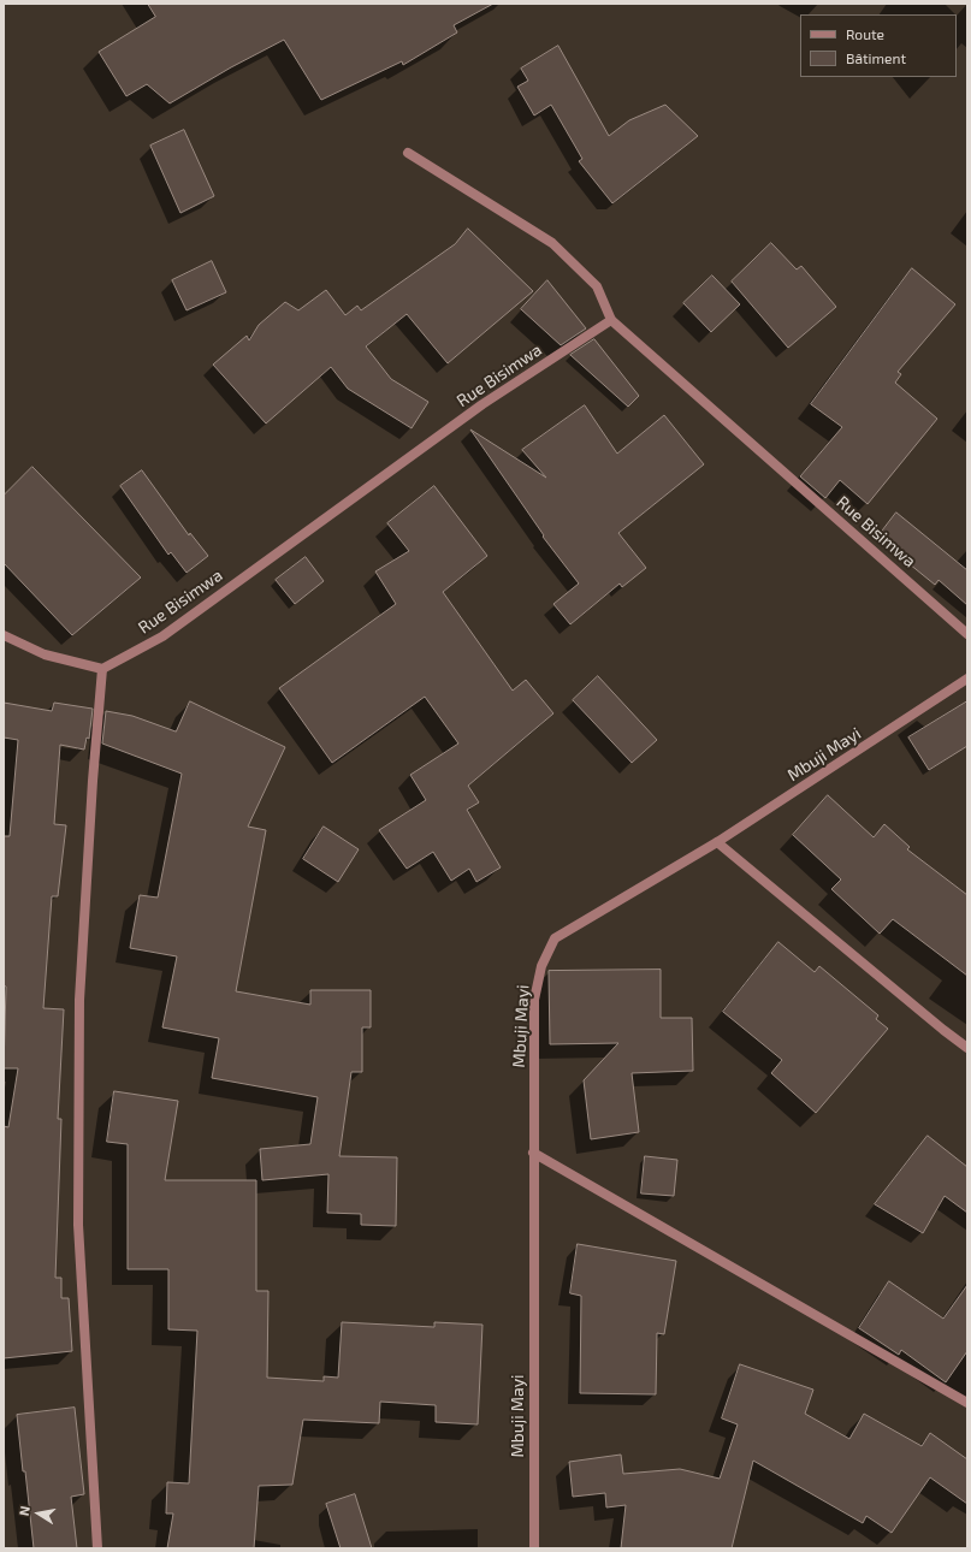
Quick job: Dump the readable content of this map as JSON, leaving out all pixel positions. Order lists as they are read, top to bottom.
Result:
{
  "streets": {
    "street": ["Rue Bisimwa", "Mbuji Mayi"]
  },
  "legend": ["Route", "Bâtiment"],
  "north": "left"
}
